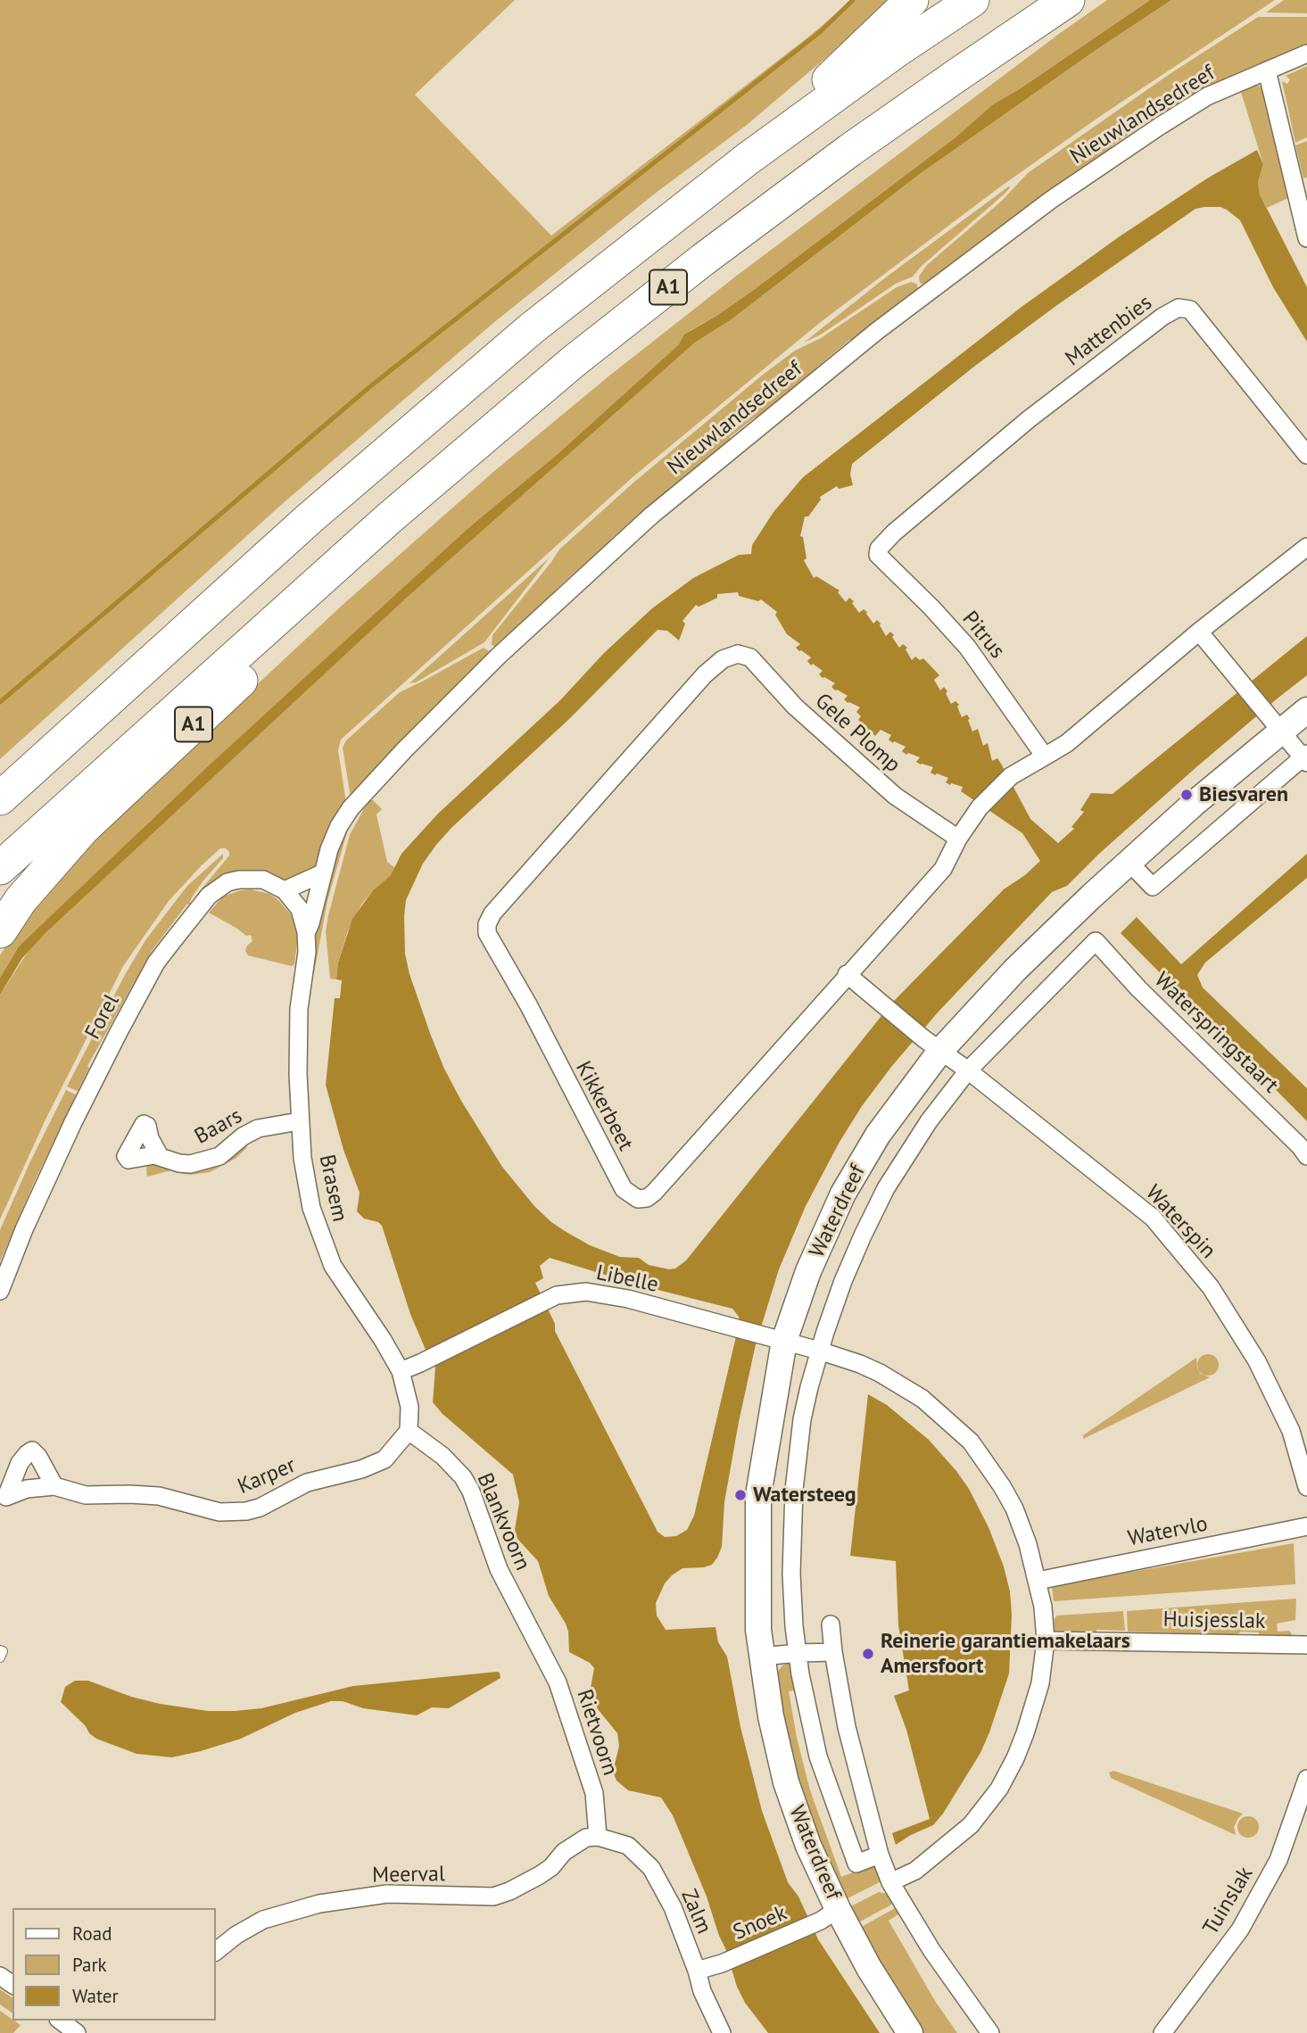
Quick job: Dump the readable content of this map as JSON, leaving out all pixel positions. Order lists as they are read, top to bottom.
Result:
{
  "streets": {
    "highway": ["A1"],
    "street": [
      "Nieuwlandsedreef",
      "Mattenbies",
      "Pitrus",
      "Gele Plomp",
      "Forel",
      "Waterspringstaart",
      "Kikkerbeet",
      "Baars",
      "Brasem",
      "Waterdreef",
      "Waterspin",
      "Libelle",
      "Karper",
      "Blankvoorn",
      "Watervlo",
      "Huisjesslak",
      "Rietvoorn",
      "Meerval",
      "Tuinslak",
      "Zalm",
      "Snoek"
    ]
  },
  "crossings": [
    ["Nieuwlandsedreef", "Brasem"],
    ["Mattenbies", "Pitrus"],
    ["Gele Plomp", "Kikkerbeet"],
    ["Waterspringstaart", "Waterdreef"],
    ["Kikkerbeet", "Waterspin"],
    ["Baars", "Brasem"],
    ["Brasem", "Libelle"],
    ["Brasem", "Karper"],
    ["Brasem", "Blankvoorn"],
    ["Waterdreef", "Waterspin"],
    ["Waterdreef", "Libelle"],
    ["Waterdreef", "Snoek"],
    ["Libelle", "Watervlo"],
    ["Libelle", "Huisjesslak"],
    ["Karper", "Blankvoorn"],
    ["Blankvoorn", "Rietvoorn"],
    ["Rietvoorn", "Meerval"],
    ["Rietvoorn", "Zalm"],
    ["Meerval", "Zalm"],
    ["Zalm", "Snoek"]
  ],
  "places": ["Biesvaren", "Watersteeg", "Reinerie garantiemakelaars Amersfoort"],
  "legend": ["Road", "Park", "Water"]
}
